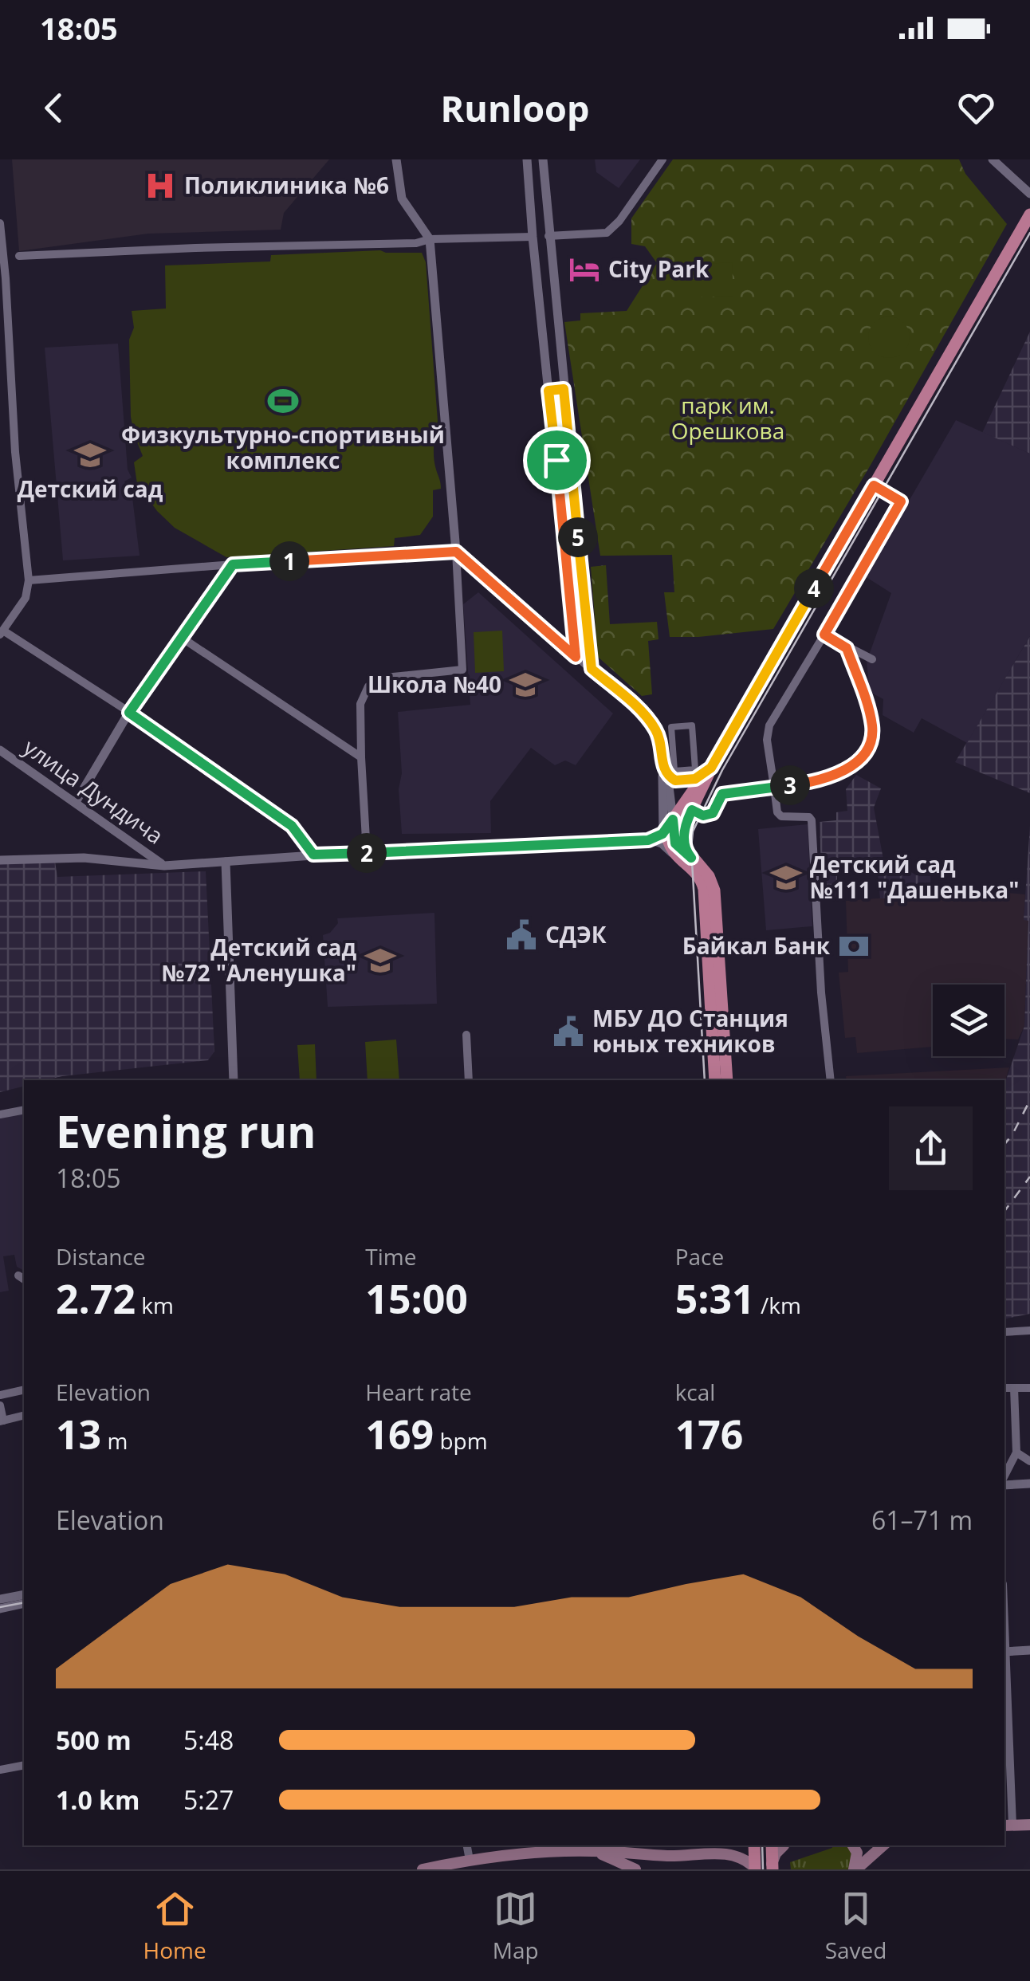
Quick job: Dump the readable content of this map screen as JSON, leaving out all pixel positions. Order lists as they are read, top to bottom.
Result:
{
  "streets": {
    "street": ["улица Дундича"]
  },
  "parks": ["парк им. Орешкова"],
  "places": {
    "hospital": ["Поликлиника №6"],
    "hotel": ["City Park"],
    "sports": ["Физкультурно-спортивный комплекс"],
    "school or university": [
      "Детский сад",
      "Школа №40",
      "Детский сад №111 \"Дашенька\"",
      "Детский сад №72 \"Аленушка\""
    ],
    "public building": ["СДЭК", "МБУ ДО Станция юных техников"],
    "bank": ["Байкал Банк"]
  },
  "page": {
    "status": "18:05",
    "header": "Runloop",
    "pins": [
      "5",
      "1",
      "4",
      "3",
      "2"
    ],
    "heading": ["Evening run", "18:05"],
    "stats": [
      ["Distance", "2.72 km"],
      ["Time", "15:00"],
      ["Pace", "5:31 /km"],
      ["Elevation", "13 m"],
      ["Heart rate", "169 bpm"],
      ["kcal", "176"]
    ],
    "chart": ["Elevation", "61–71 m"],
    "list": [
      {
        "name": "500 m",
        "note": "5:48"
      },
      {
        "name": "1.0 km",
        "note": "5:27"
      }
    ],
    "tabs": ["Home", "Map", "Saved"]
  }
}
